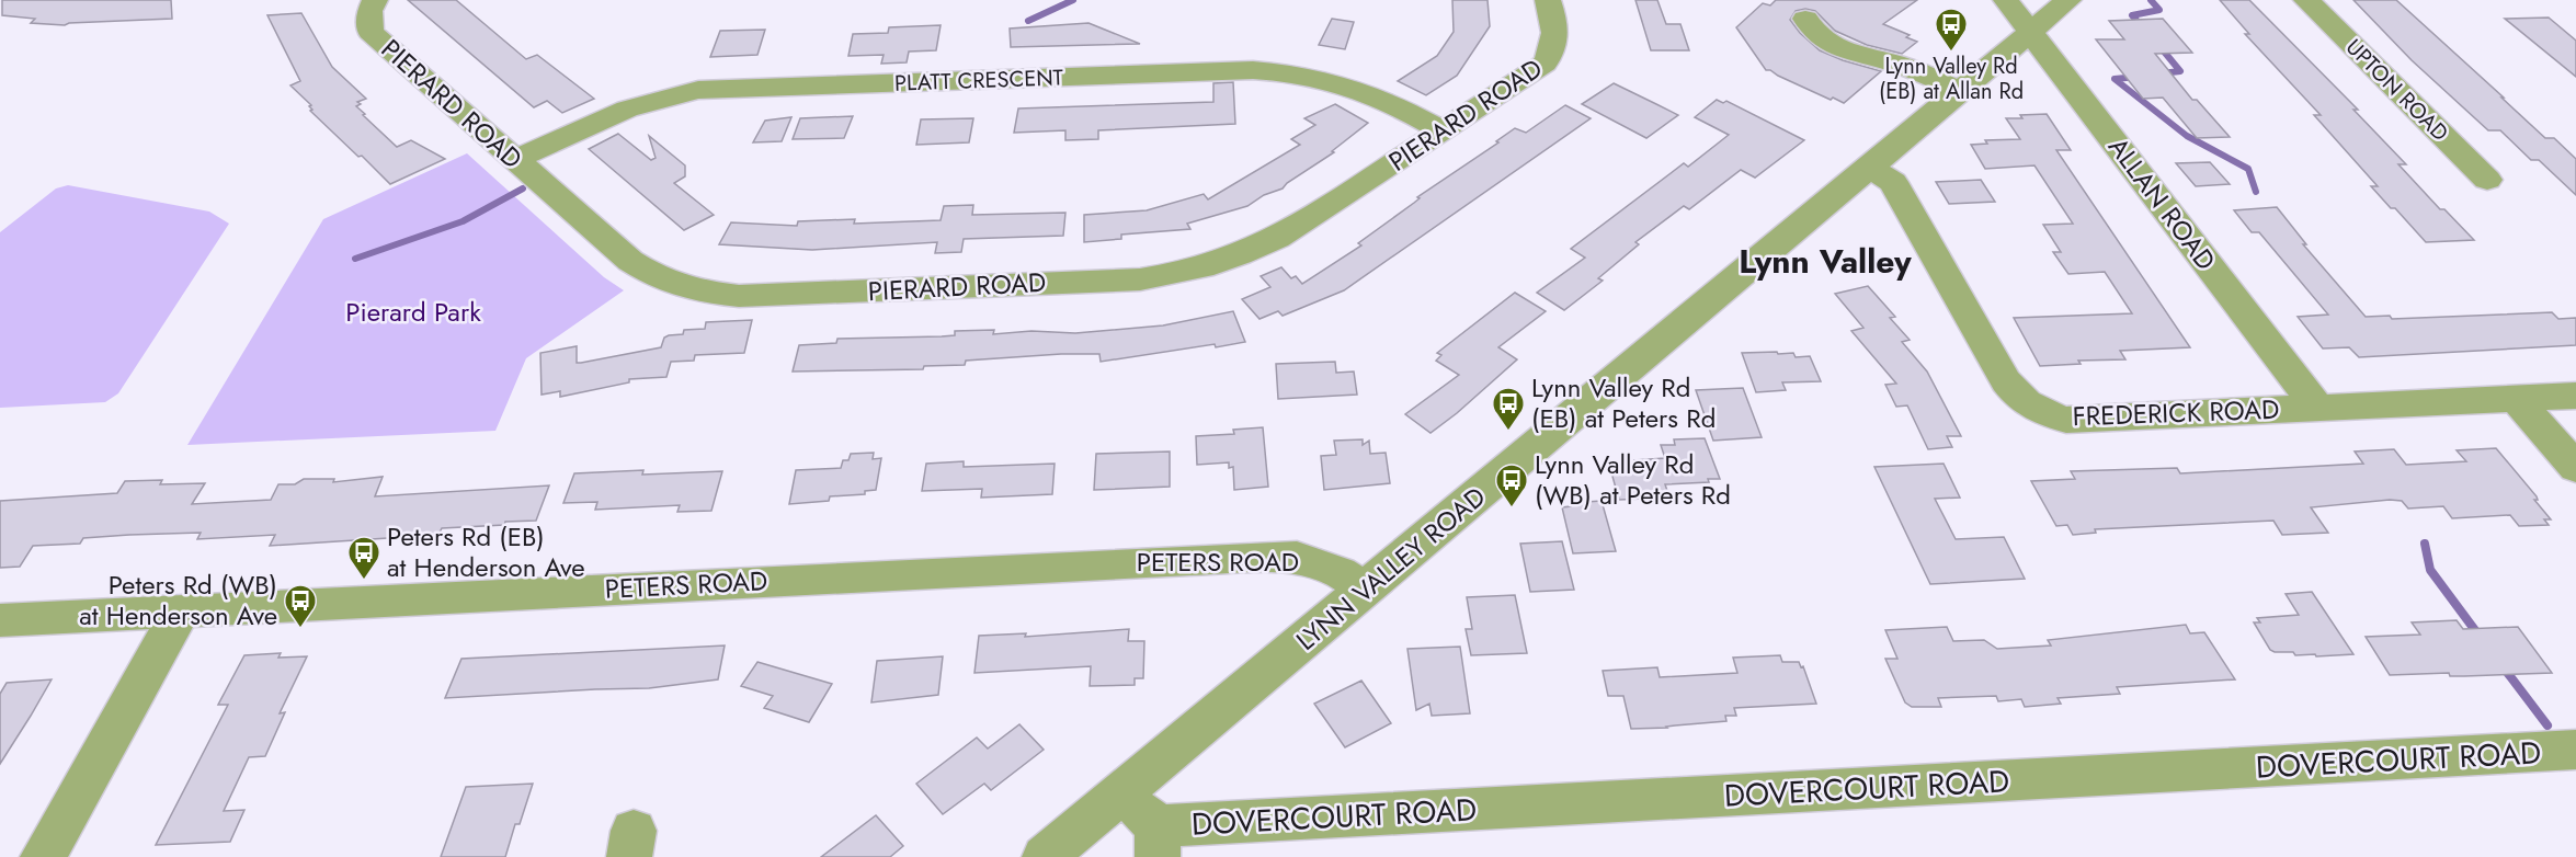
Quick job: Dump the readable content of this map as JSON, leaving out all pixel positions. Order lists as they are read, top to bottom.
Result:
{
  "streets": {
    "street": [
      "PLATT CRESCENT",
      "UPTON ROAD",
      "PIERARD ROAD",
      "ALLAN ROAD",
      "FREDERICK ROAD",
      "PETERS ROAD",
      "LYNN VALLEY ROAD",
      "DOVERCOURT ROAD"
    ]
  },
  "crossings": [
    ["PLATT CRESCENT", "PIERARD ROAD"],
    ["ALLAN ROAD", "FREDERICK ROAD"],
    ["ALLAN ROAD", "LYNN VALLEY ROAD"],
    ["FREDERICK ROAD", "LYNN VALLEY ROAD"],
    ["PETERS ROAD", "LYNN VALLEY ROAD"]
  ],
  "districts": ["Lynn Valley"],
  "parks": ["Pierard Park"],
  "places": {
    "bus stop": [
      "Lynn Valley Rd (EB) at Allan Rd",
      "Lynn Valley Rd (EB) at Peters Rd",
      "Lynn Valley Rd (WB) at Peters Rd",
      "Peters Rd (EB) at Henderson Ave",
      "Peters Rd (WB) at Henderson Ave"
    ]
  }
}
